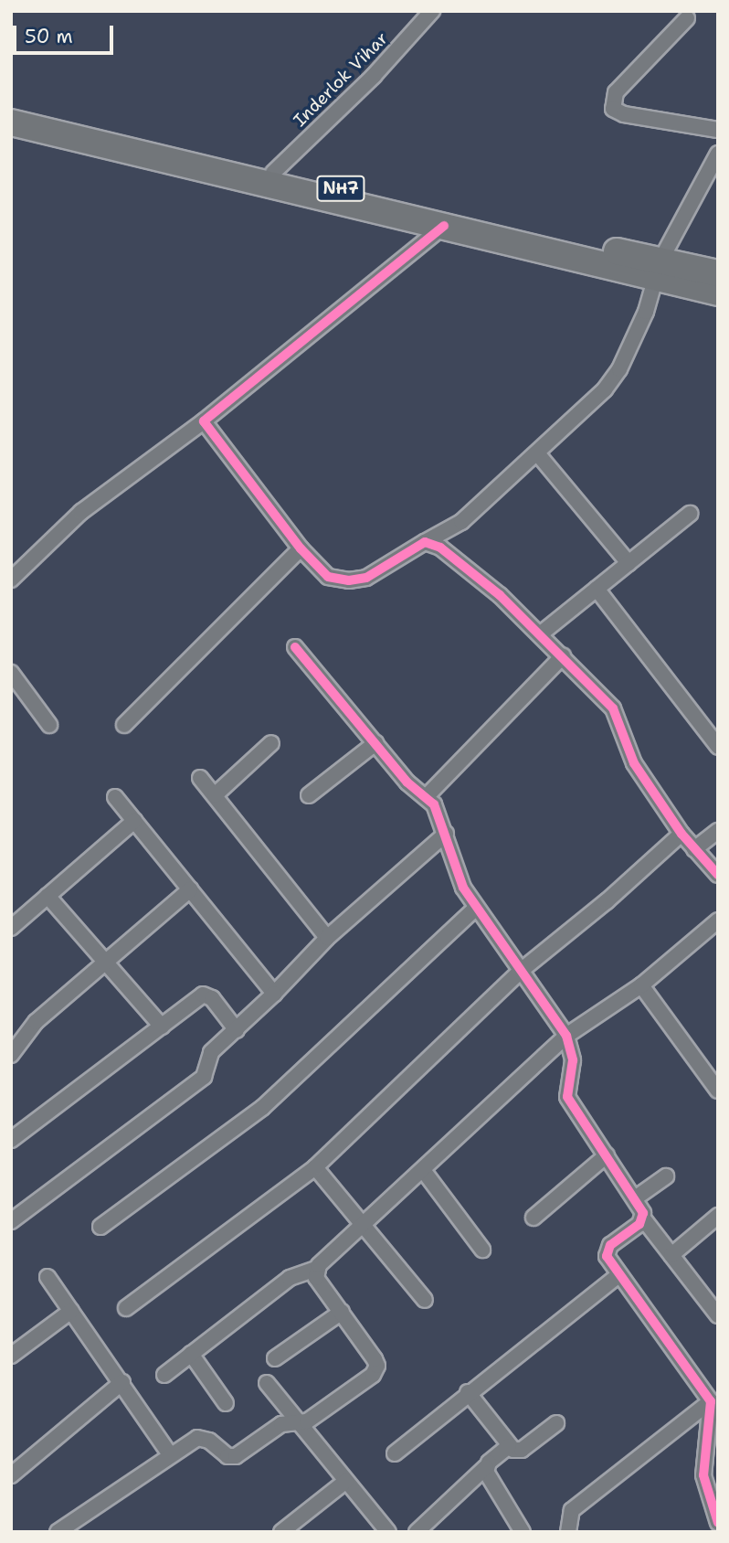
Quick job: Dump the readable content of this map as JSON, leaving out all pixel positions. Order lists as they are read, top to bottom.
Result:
{
  "streets": {
    "highway": ["NH7"],
    "street": ["Inderlok Vihar"]
  },
  "crossings": [
    ["Inderlok Vihar", "NH7"]
  ],
  "scale_bar": "50 m"
}
